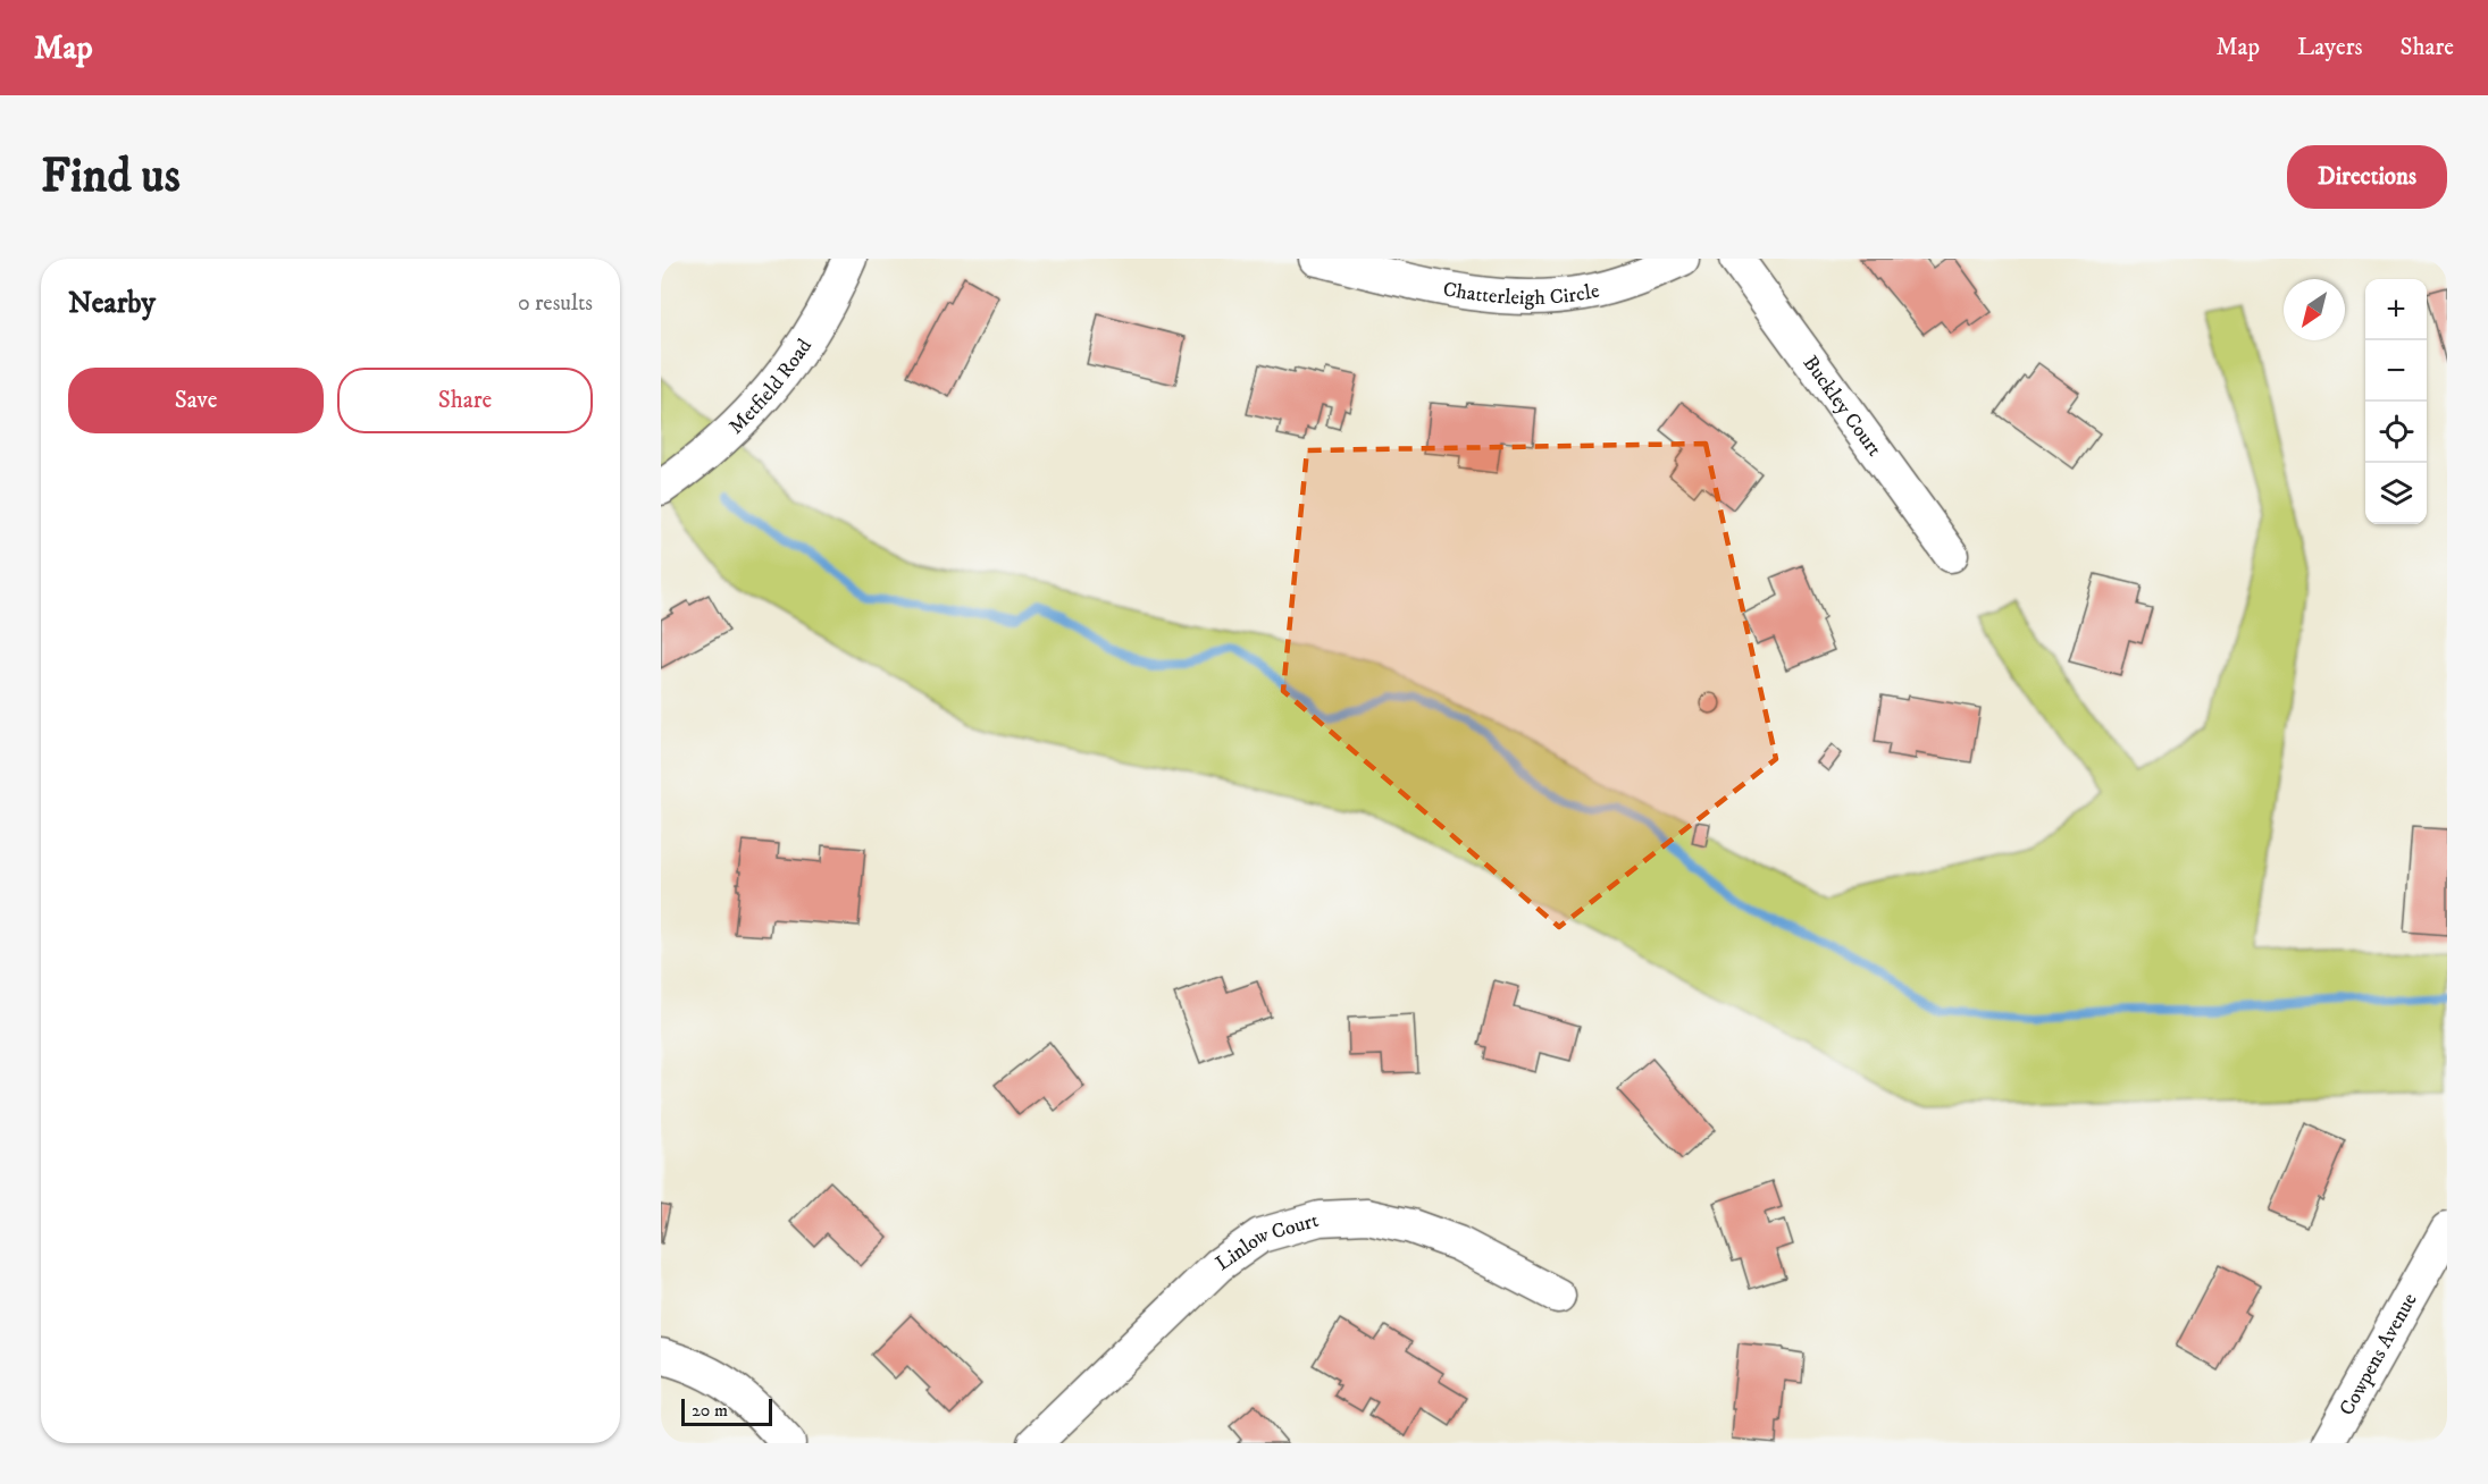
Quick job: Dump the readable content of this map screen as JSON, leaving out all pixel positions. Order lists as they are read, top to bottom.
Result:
{
  "streets": {
    "street": [
      "Chatterleigh Circle",
      "Metfield Road",
      "Buckley Court",
      "Linlow Court",
      "Cowpens Avenue"
    ]
  },
  "scale_bar": "20 m",
  "north": "bottom left",
  "page": {
    "header": "Map",
    "nav": ["Map", "Layers", "Share"],
    "buttons": [
      "Directions",
      ["Save", "Share"]
    ],
    "title": "Find us",
    "heading": ["Nearby", "0 results"],
    "map_buttons": ["+", "−"],
    "scale": "20 m"
  }
}
